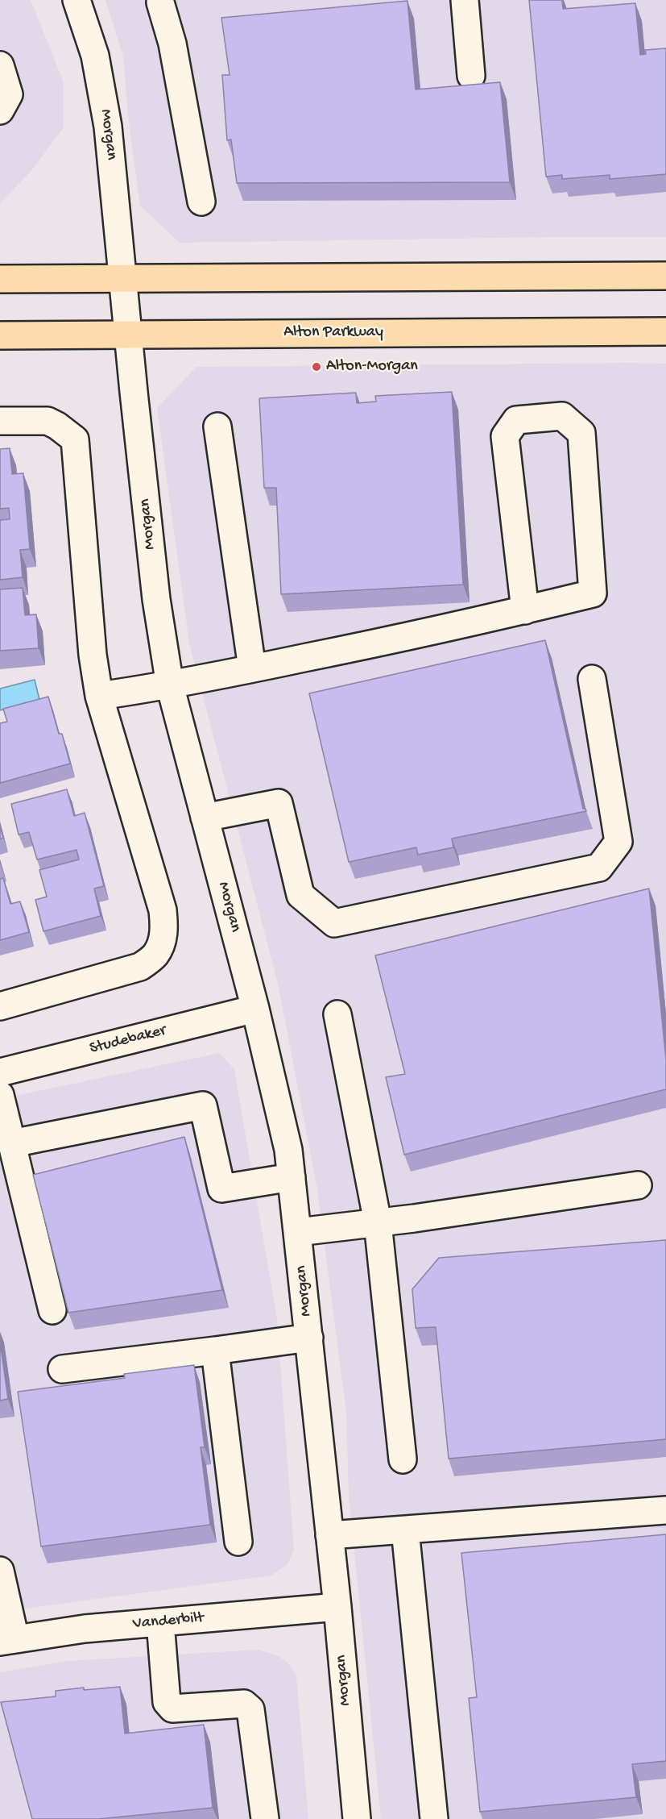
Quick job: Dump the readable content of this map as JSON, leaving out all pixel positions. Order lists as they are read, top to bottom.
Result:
{
  "streets": {
    "main road": ["Alton Parkway"],
    "street": ["Morgan", "Studebaker", "Vanderbilt"]
  },
  "crossings": [
    ["Morgan", "Alton Parkway"],
    ["Morgan", "Studebaker"],
    ["Morgan", "Vanderbilt"]
  ],
  "places": ["Alton-Morgan"]
}
